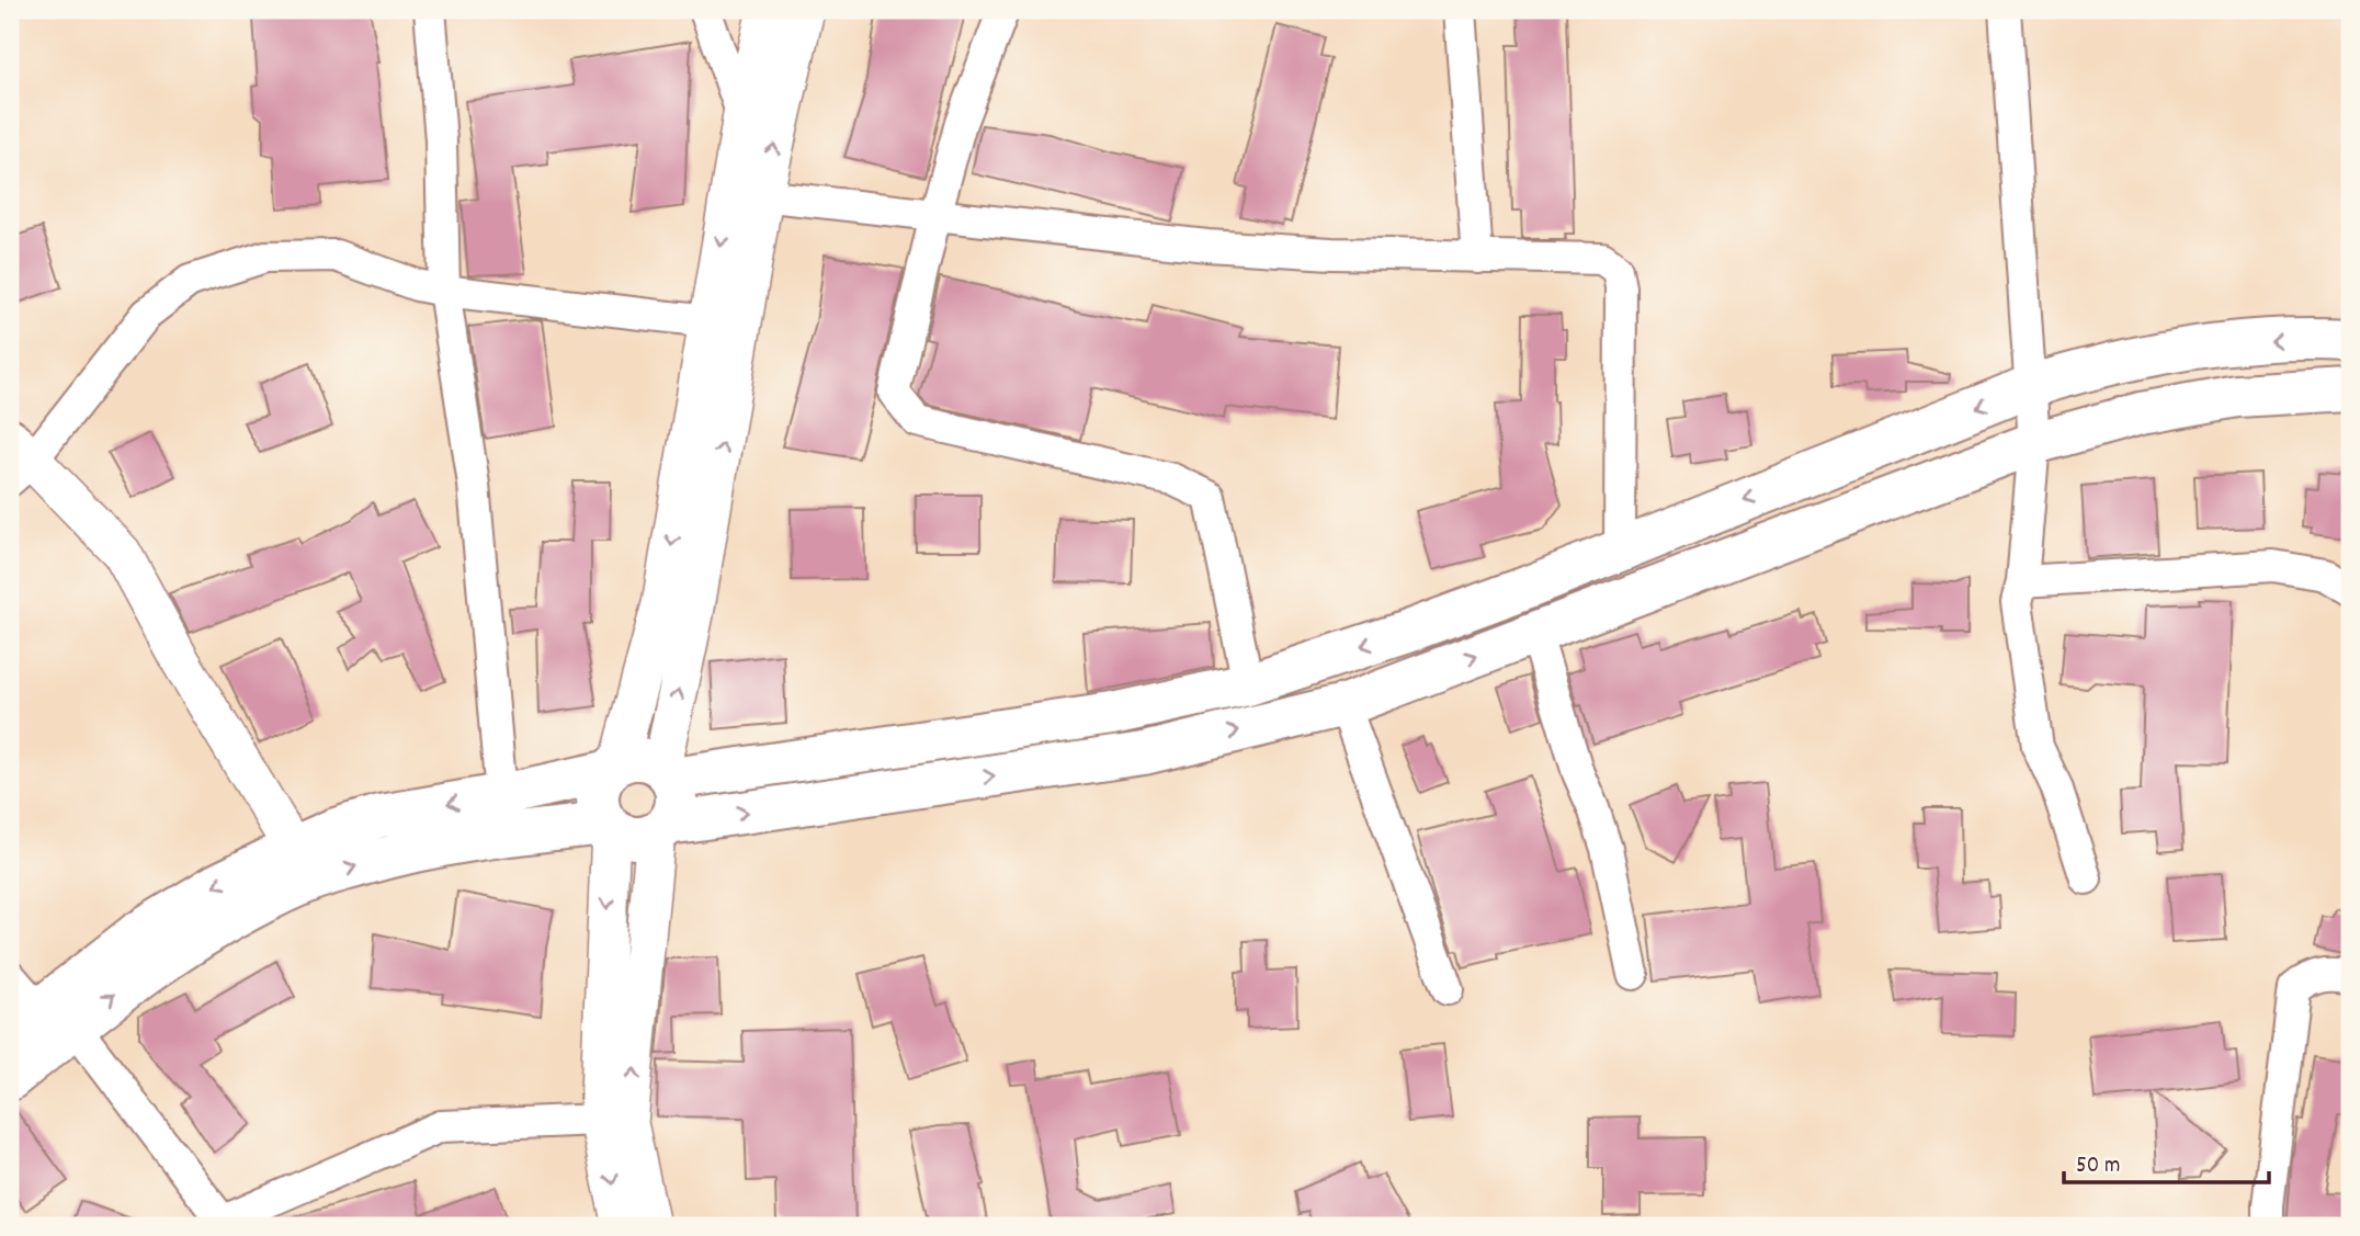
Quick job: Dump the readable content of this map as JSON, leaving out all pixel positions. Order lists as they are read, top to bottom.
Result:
{
  "scale_bar": "50 m"
}
